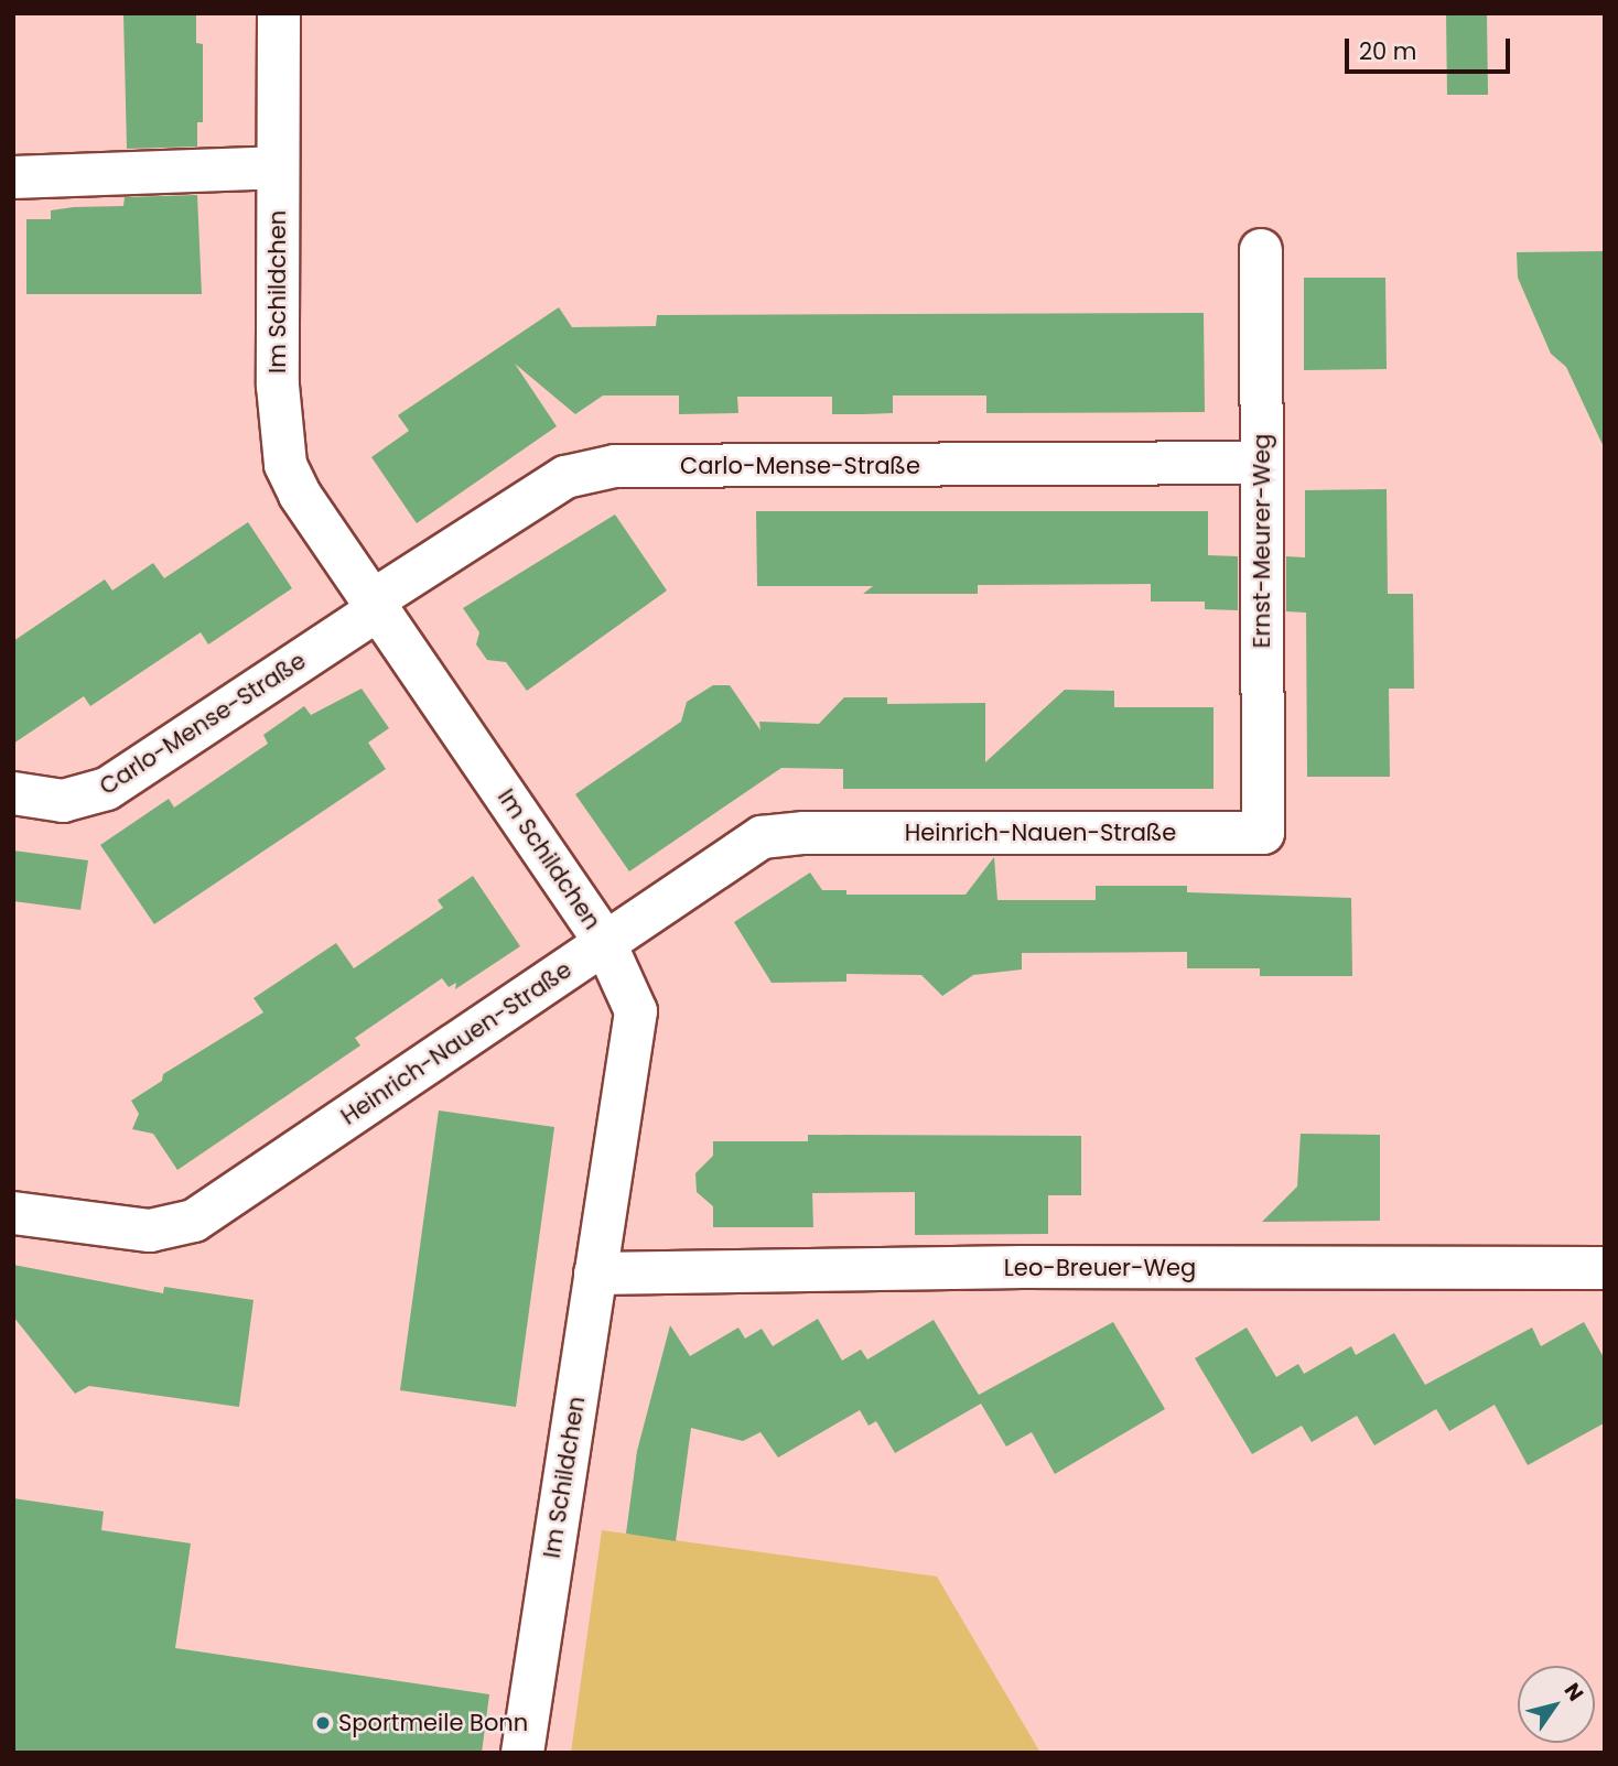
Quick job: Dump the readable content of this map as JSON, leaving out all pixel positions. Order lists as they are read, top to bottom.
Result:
{
  "streets": {
    "street": [
      "Im Schildchen",
      "Carlo-Mense-Straße",
      "Ernst-Meurer-Weg",
      "Heinrich-Nauen-Straße",
      "Leo-Breuer-Weg"
    ]
  },
  "crossings": [
    ["Im Schildchen", "Carlo-Mense-Straße"],
    ["Im Schildchen", "Heinrich-Nauen-Straße"],
    ["Im Schildchen", "Leo-Breuer-Weg"],
    ["Carlo-Mense-Straße", "Ernst-Meurer-Weg"],
    ["Ernst-Meurer-Weg", "Heinrich-Nauen-Straße"]
  ],
  "places": ["Sportmeile Bonn"],
  "scale_bar": "20 m",
  "north": "top right"
}
